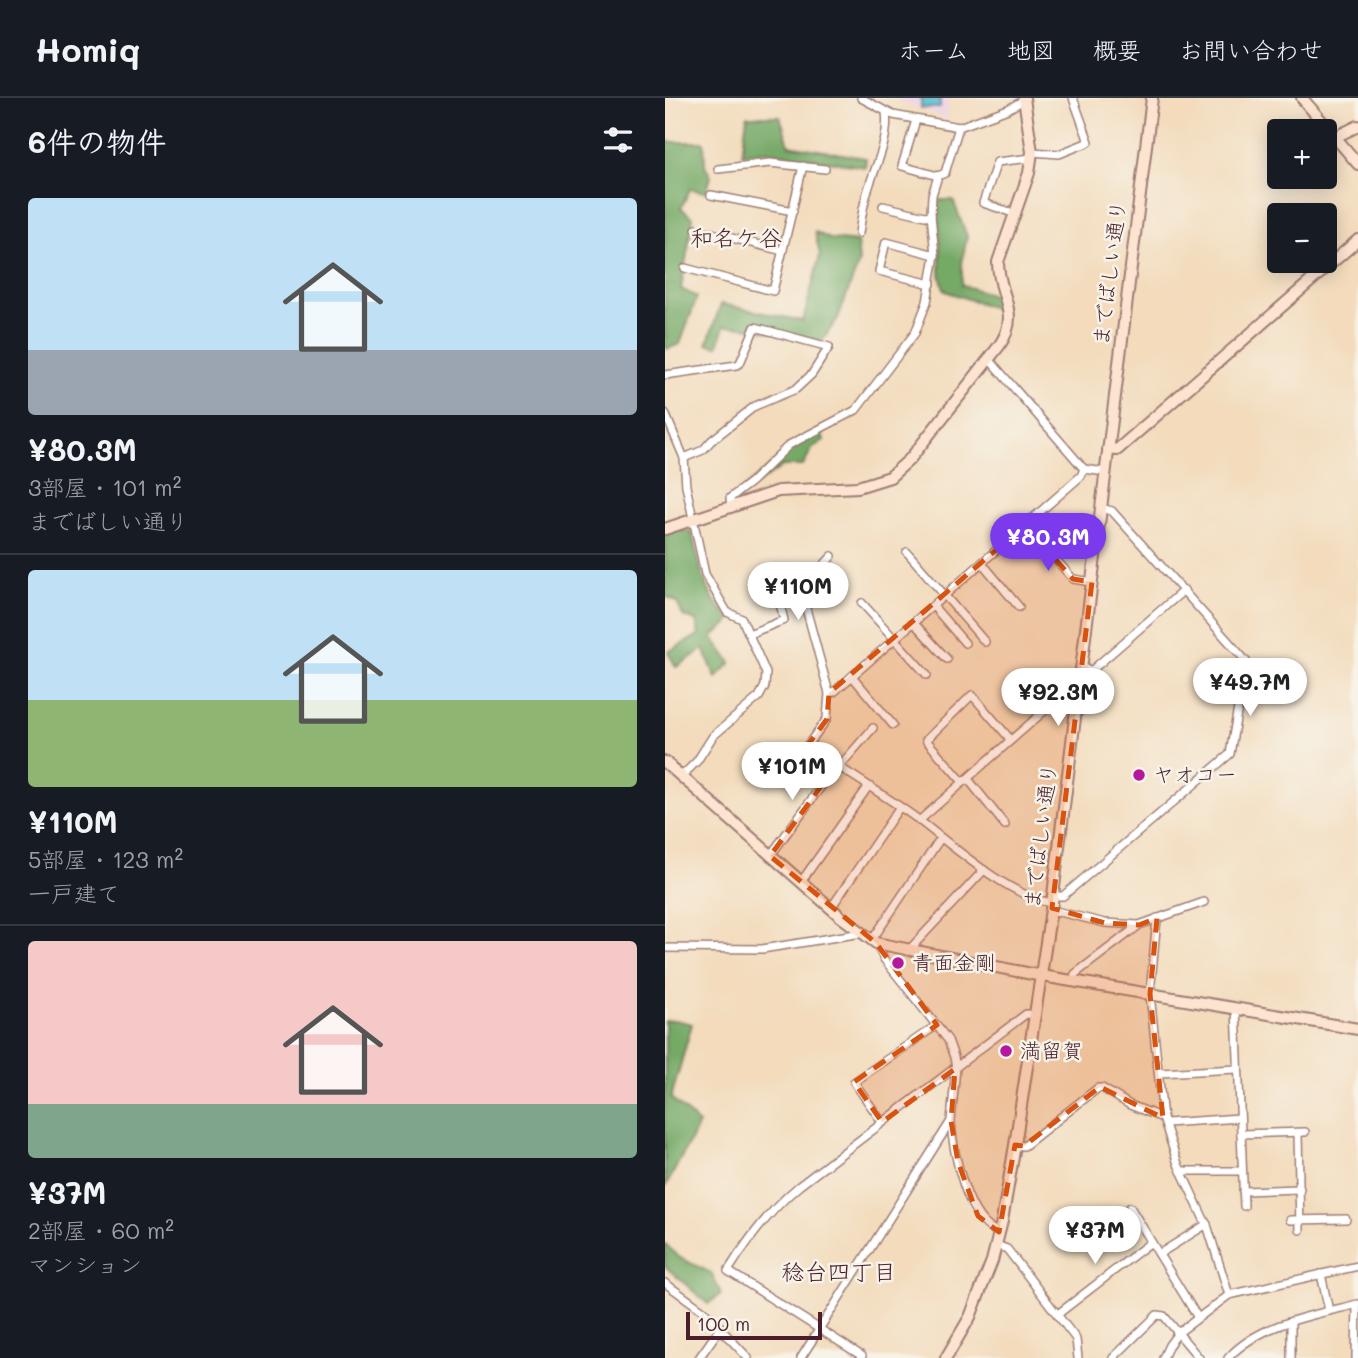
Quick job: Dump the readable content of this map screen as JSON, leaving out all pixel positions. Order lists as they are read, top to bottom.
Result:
{
  "streets": {
    "street": ["までばしい通り"]
  },
  "districts": ["和名ケ谷", "稔台四丁目"],
  "places": ["ヤオコー", "青面金剛", "満留賀"],
  "scale_bar": "100 m",
  "page": {
    "header": "Homiq",
    "nav": [
      "ホーム",
      "地図",
      "概要",
      "お問い合わせ"
    ],
    "heading": "6件の物件",
    "map_buttons": ["+", "−"],
    "list": [
      {
        "name": "¥80.3M",
        "note": "3部屋 · 101 m² · までばしい通り"
      },
      {
        "name": "¥110M",
        "note": "5部屋 · 123 m² · 一戸建て"
      },
      {
        "name": "¥37M",
        "note": "2部屋 · 60 m² · マンション"
      }
    ],
    "price": [
      "¥80.3M",
      "¥110M",
      "¥49.7M",
      "¥92.3M",
      "¥101M",
      "¥37M"
    ],
    "scale": "100 m"
  }
}
